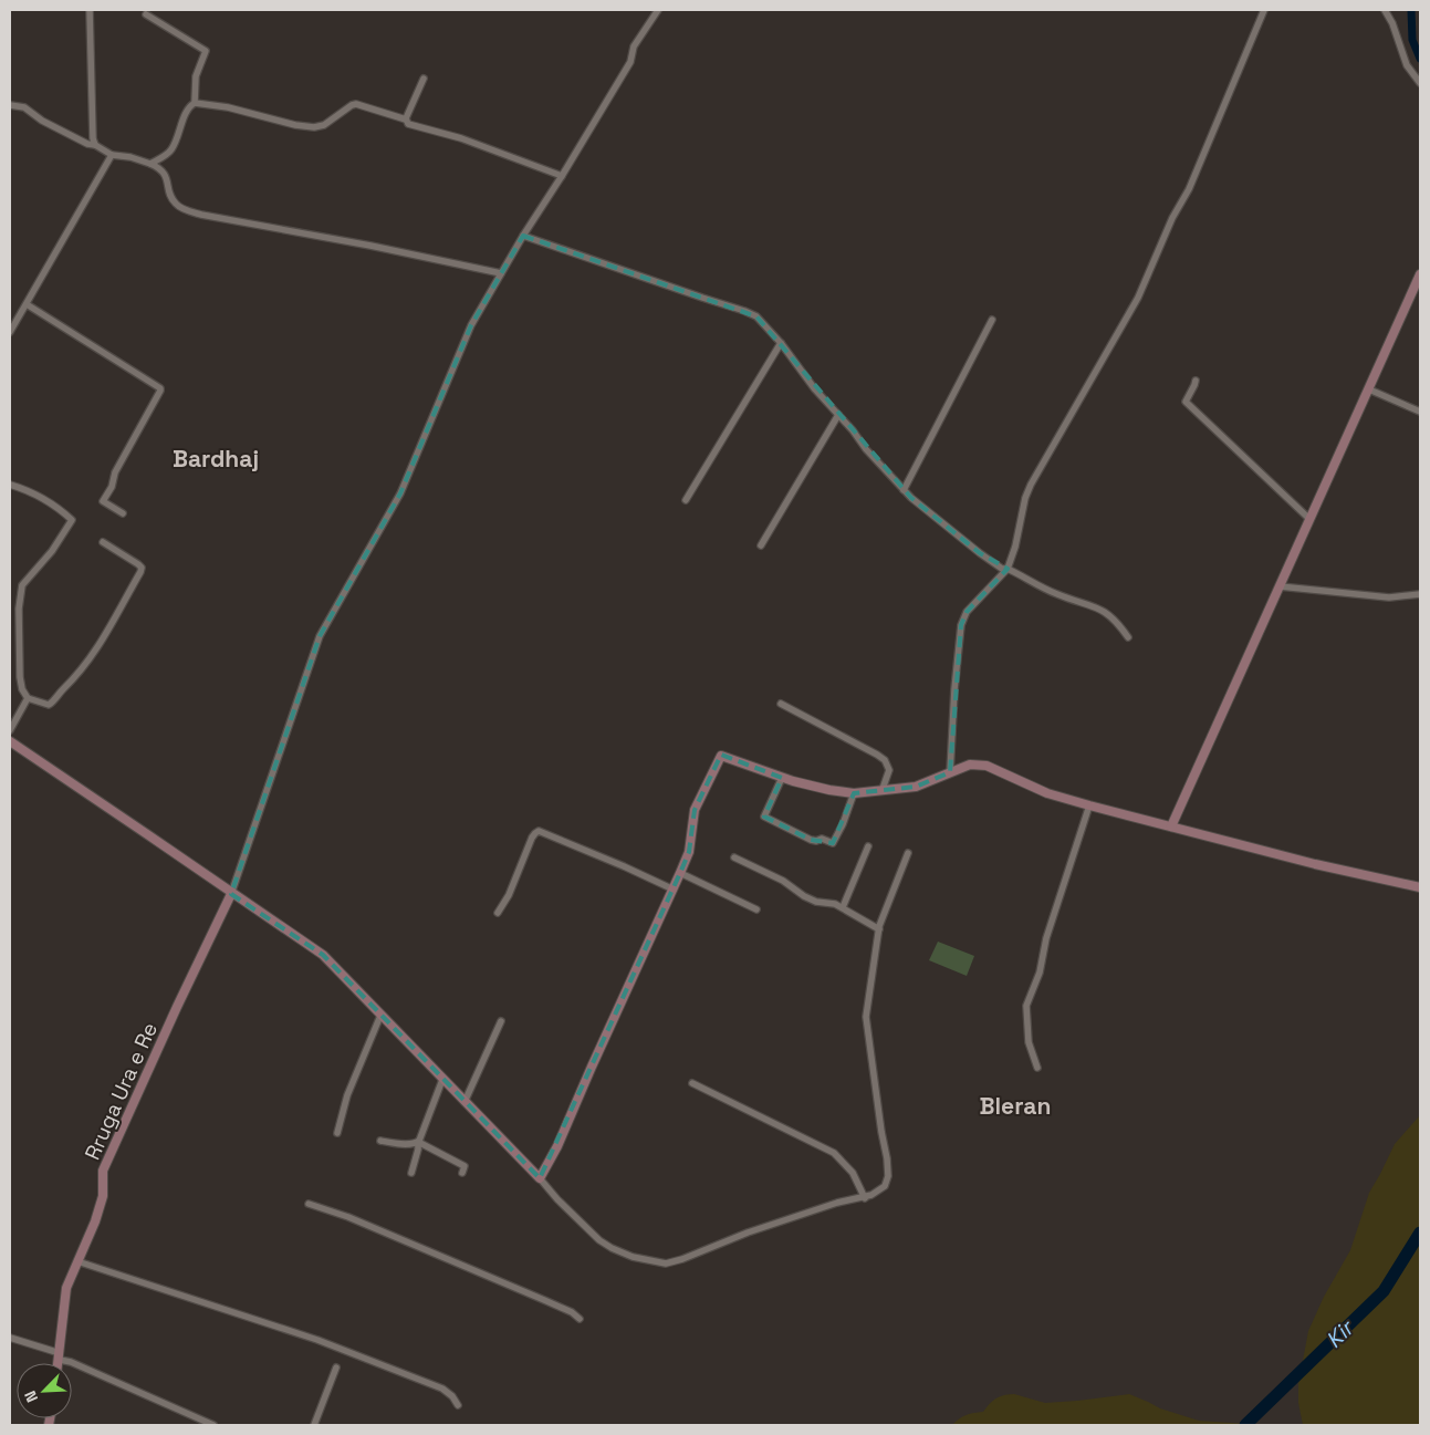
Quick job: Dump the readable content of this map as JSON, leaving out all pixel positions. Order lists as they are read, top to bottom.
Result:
{
  "streets": {
    "street": ["Rruga Ura e Re"]
  },
  "districts": ["Bardhaj", "Bleran"],
  "water": ["Kir"],
  "north": "bottom left"
}
